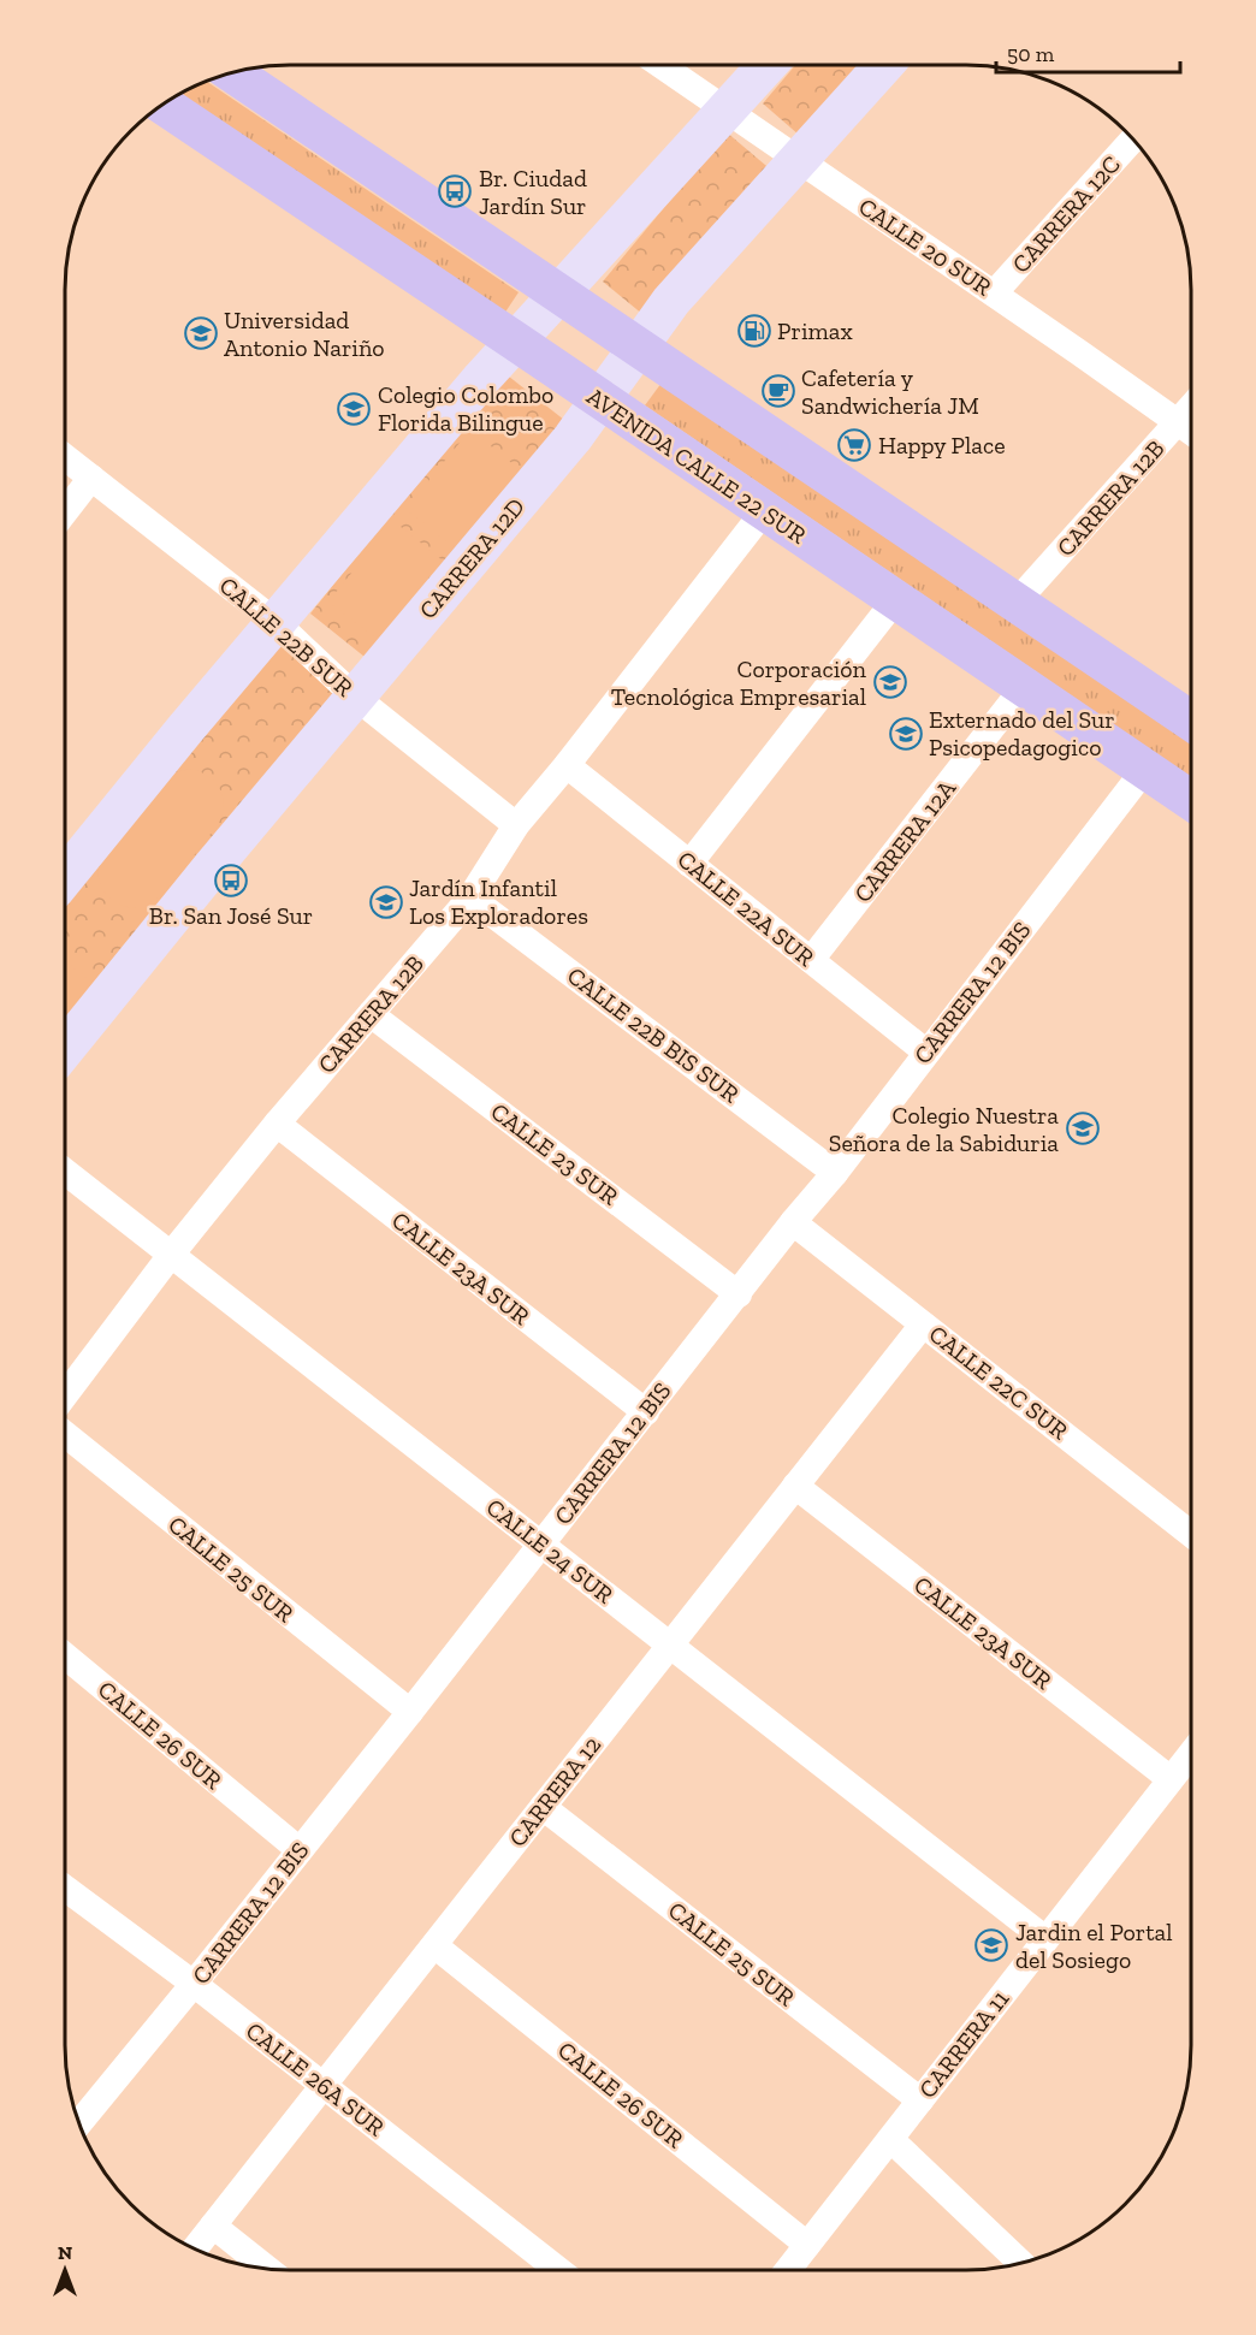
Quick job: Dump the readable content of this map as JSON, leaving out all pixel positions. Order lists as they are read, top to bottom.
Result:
{
  "streets": {
    "main road": ["AVENIDA CALLE 22 SUR"],
    "street": [
      "CARRERA 12C",
      "CALLE 20 SUR",
      "CARRERA 12B",
      "CARRERA 12D",
      "CALLE 22B SUR",
      "CARRERA 12A",
      "CALLE 22A SUR",
      "CARRERA 12 BIS",
      "CALLE 22B BIS SUR",
      "CALLE 23 SUR",
      "CALLE 23A SUR",
      "CALLE 22C SUR",
      "CALLE 24 SUR",
      "CALLE 25 SUR",
      "CALLE 26 SUR",
      "CARRERA 12",
      "CARRERA 11",
      "CALLE 26A SUR"
    ]
  },
  "crossings": [
    ["CARRERA 12C", "CALLE 20 SUR"],
    ["CALLE 20 SUR", "CARRERA 12B"],
    ["CALLE 20 SUR", "CARRERA 12D"],
    ["AVENIDA CALLE 22 SUR", "CARRERA 12B"],
    ["AVENIDA CALLE 22 SUR", "CARRERA 12D"],
    ["AVENIDA CALLE 22 SUR", "CARRERA 12A"],
    ["AVENIDA CALLE 22 SUR", "CARRERA 12 BIS"],
    ["CARRERA 12B", "CALLE 22B SUR"],
    ["CARRERA 12B", "CALLE 22A SUR"],
    ["CARRERA 12B", "CALLE 22B BIS SUR"],
    ["CARRERA 12B", "CALLE 23 SUR"],
    ["CARRERA 12B", "CALLE 23A SUR"],
    ["CARRERA 12B", "CALLE 24 SUR"],
    ["CARRERA 12D", "CALLE 22B SUR"],
    ["CARRERA 12A", "CALLE 22A SUR"],
    ["CALLE 22A SUR", "CARRERA 12 BIS"],
    ["CARRERA 12 BIS", "CALLE 22B BIS SUR"],
    ["CARRERA 12 BIS", "CALLE 23 SUR"],
    ["CARRERA 12 BIS", "CALLE 23A SUR"],
    ["CARRERA 12 BIS", "CALLE 22C SUR"],
    ["CARRERA 12 BIS", "CALLE 24 SUR"],
    ["CARRERA 12 BIS", "CALLE 25 SUR"],
    ["CARRERA 12 BIS", "CALLE 26 SUR"],
    ["CARRERA 12 BIS", "CALLE 26A SUR"],
    ["CALLE 23A SUR", "CARRERA 12"],
    ["CALLE 23A SUR", "CARRERA 11"],
    ["CALLE 22C SUR", "CARRERA 12"],
    ["CALLE 24 SUR", "CARRERA 12"],
    ["CALLE 24 SUR", "CARRERA 11"],
    ["CALLE 25 SUR", "CARRERA 12"],
    ["CALLE 25 SUR", "CARRERA 11"],
    ["CALLE 26 SUR", "CARRERA 12"],
    ["CALLE 26 SUR", "CARRERA 11"],
    ["CARRERA 12", "CALLE 26A SUR"]
  ],
  "places": {
    "bus stop": ["Br. Ciudad Jardín Sur", "Br. San José Sur"],
    "fuel station": ["Primax"],
    "school or university": [
      "Universidad Antonio Nariño",
      "Colegio Colombo Florida Bilingue",
      "Corporación Tecnológica Empresarial",
      "Externado del Sur Psicopedagogico",
      "Jardín Infantil Los Exploradores",
      "Colegio Nuestra Señora de la Sabiduria",
      "Jardin el Portal del Sosiego"
    ],
    "cafe": ["Cafetería y Sandwichería JM"],
    "supermarket": ["Happy Place"]
  },
  "scale_bar": "50 m",
  "north": "top"
}
